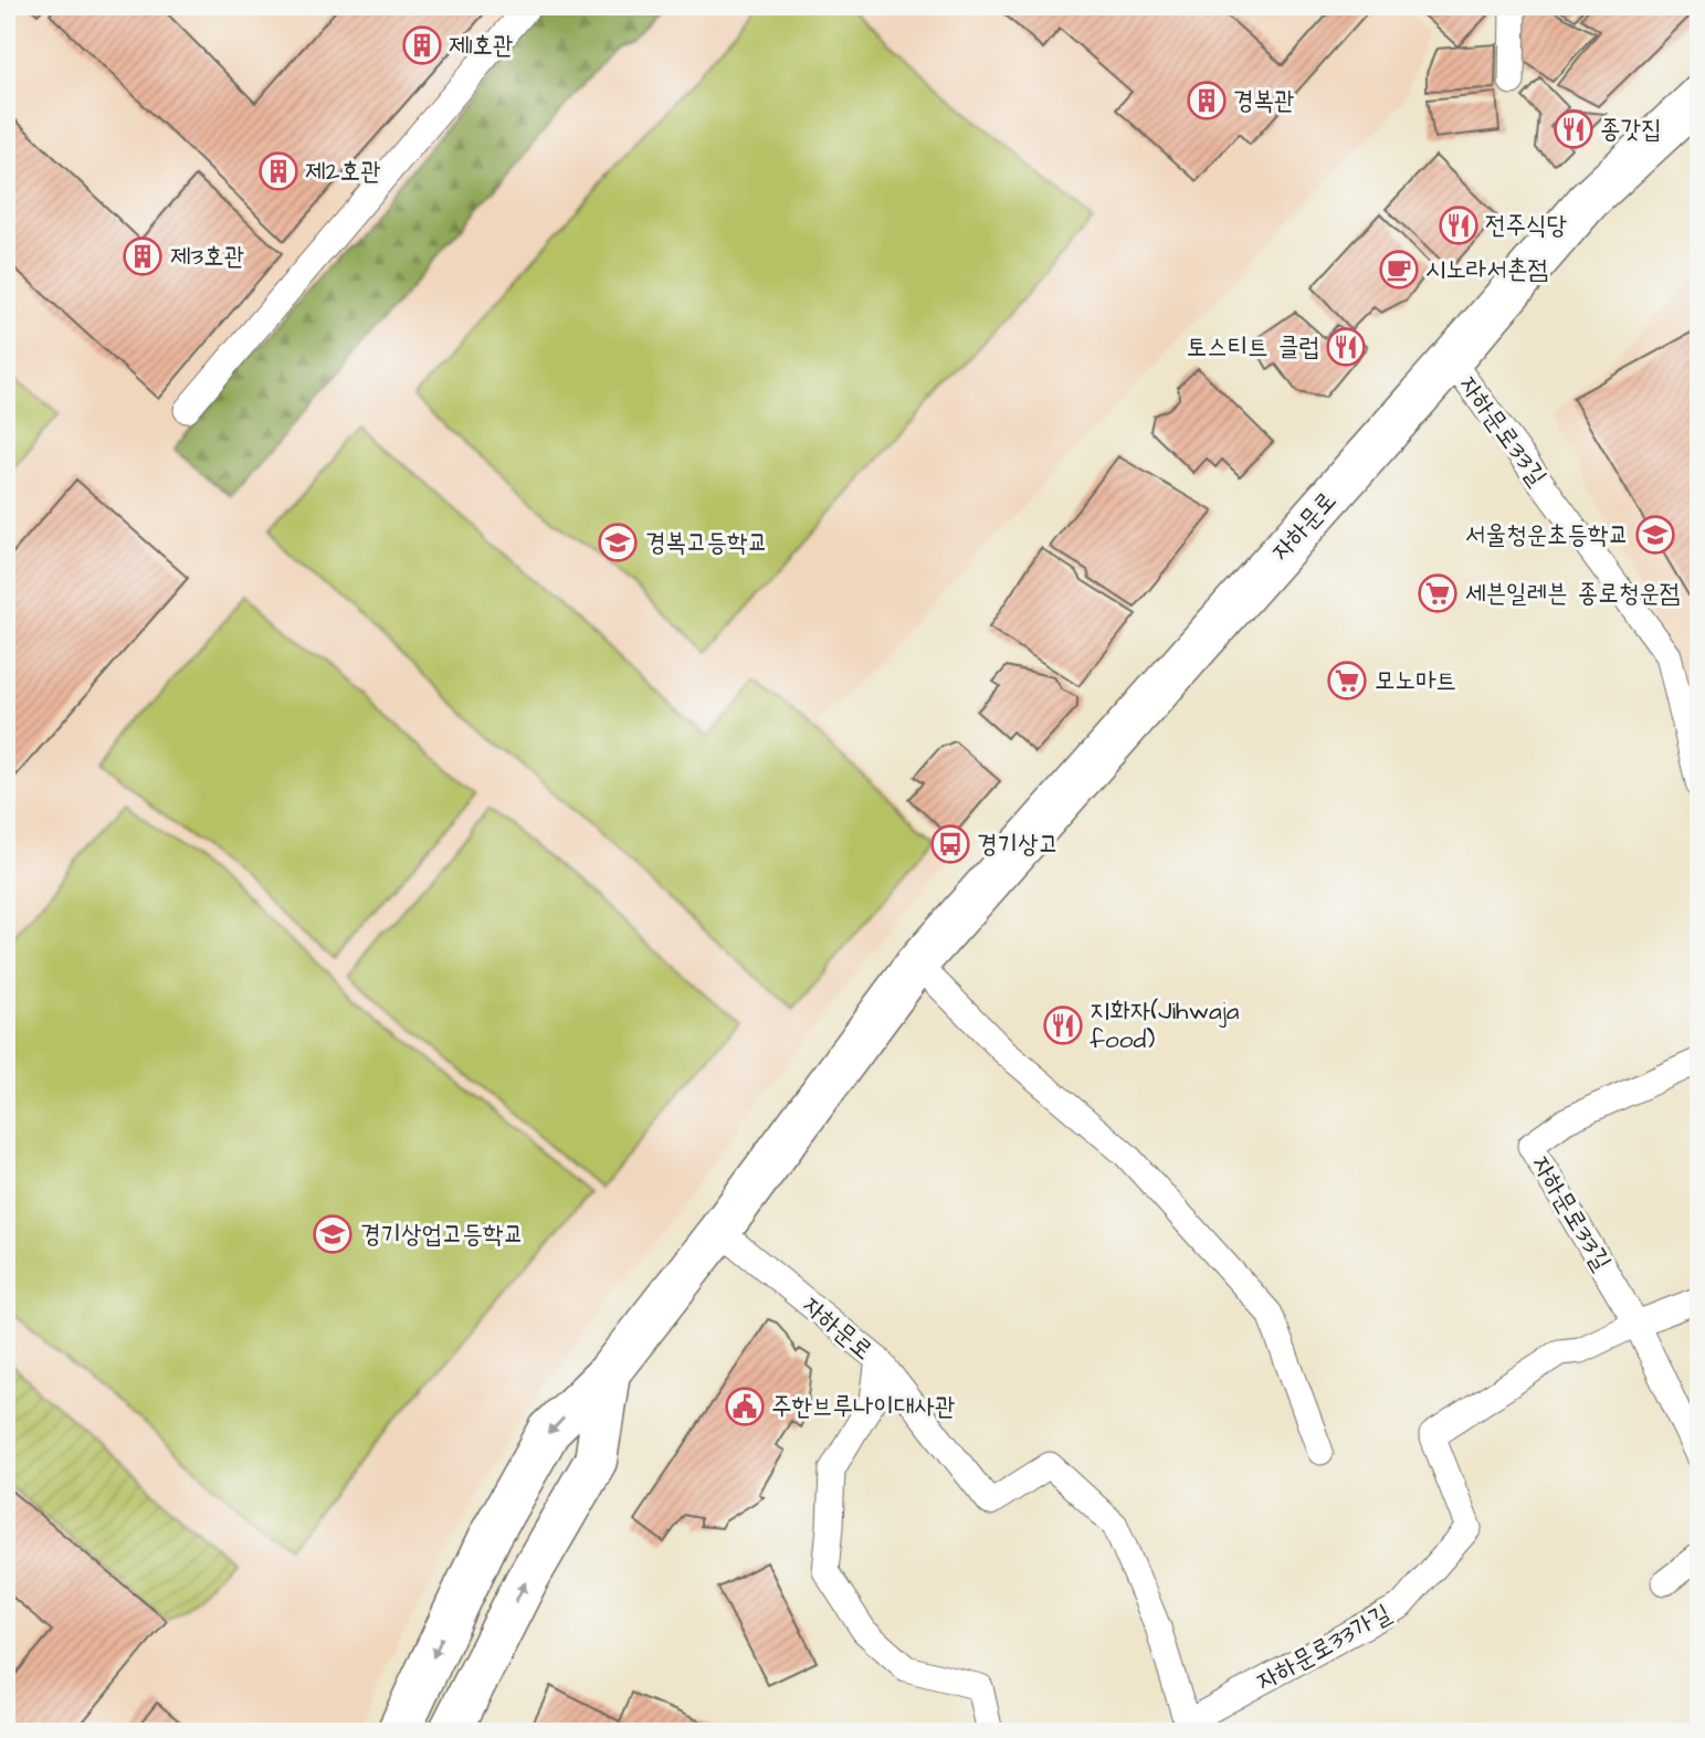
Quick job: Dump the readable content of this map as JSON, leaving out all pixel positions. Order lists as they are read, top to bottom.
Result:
{
  "streets": {
    "main road": ["자하문로"],
    "lane": ["자하문로33길", "자하문로33가길"]
  },
  "crossings": [
    ["자하문로33길", "자하문로"],
    ["자하문로33길", "자하문로33가길"],
    ["자하문로", "자하문로33가길"]
  ],
  "places": {
    "building": [
      "제1호관",
      "경복관",
      "제2호관",
      "제3호관"
    ],
    "restaurant": [
      "종갓집",
      "전주식당",
      "토스티트 클럽",
      "지화자(Jihwaja food)"
    ],
    "cafe": ["시노라서촌점"],
    "school or university": ["서울청운초등학교", "경복고등학교", "경기상업고등학교"],
    "supermarket": ["세븐일레븐 종로청운점", "모노마트"],
    "bus stop": ["경기상고"],
    "public building": ["주한브루나이대사관"]
  }
}
